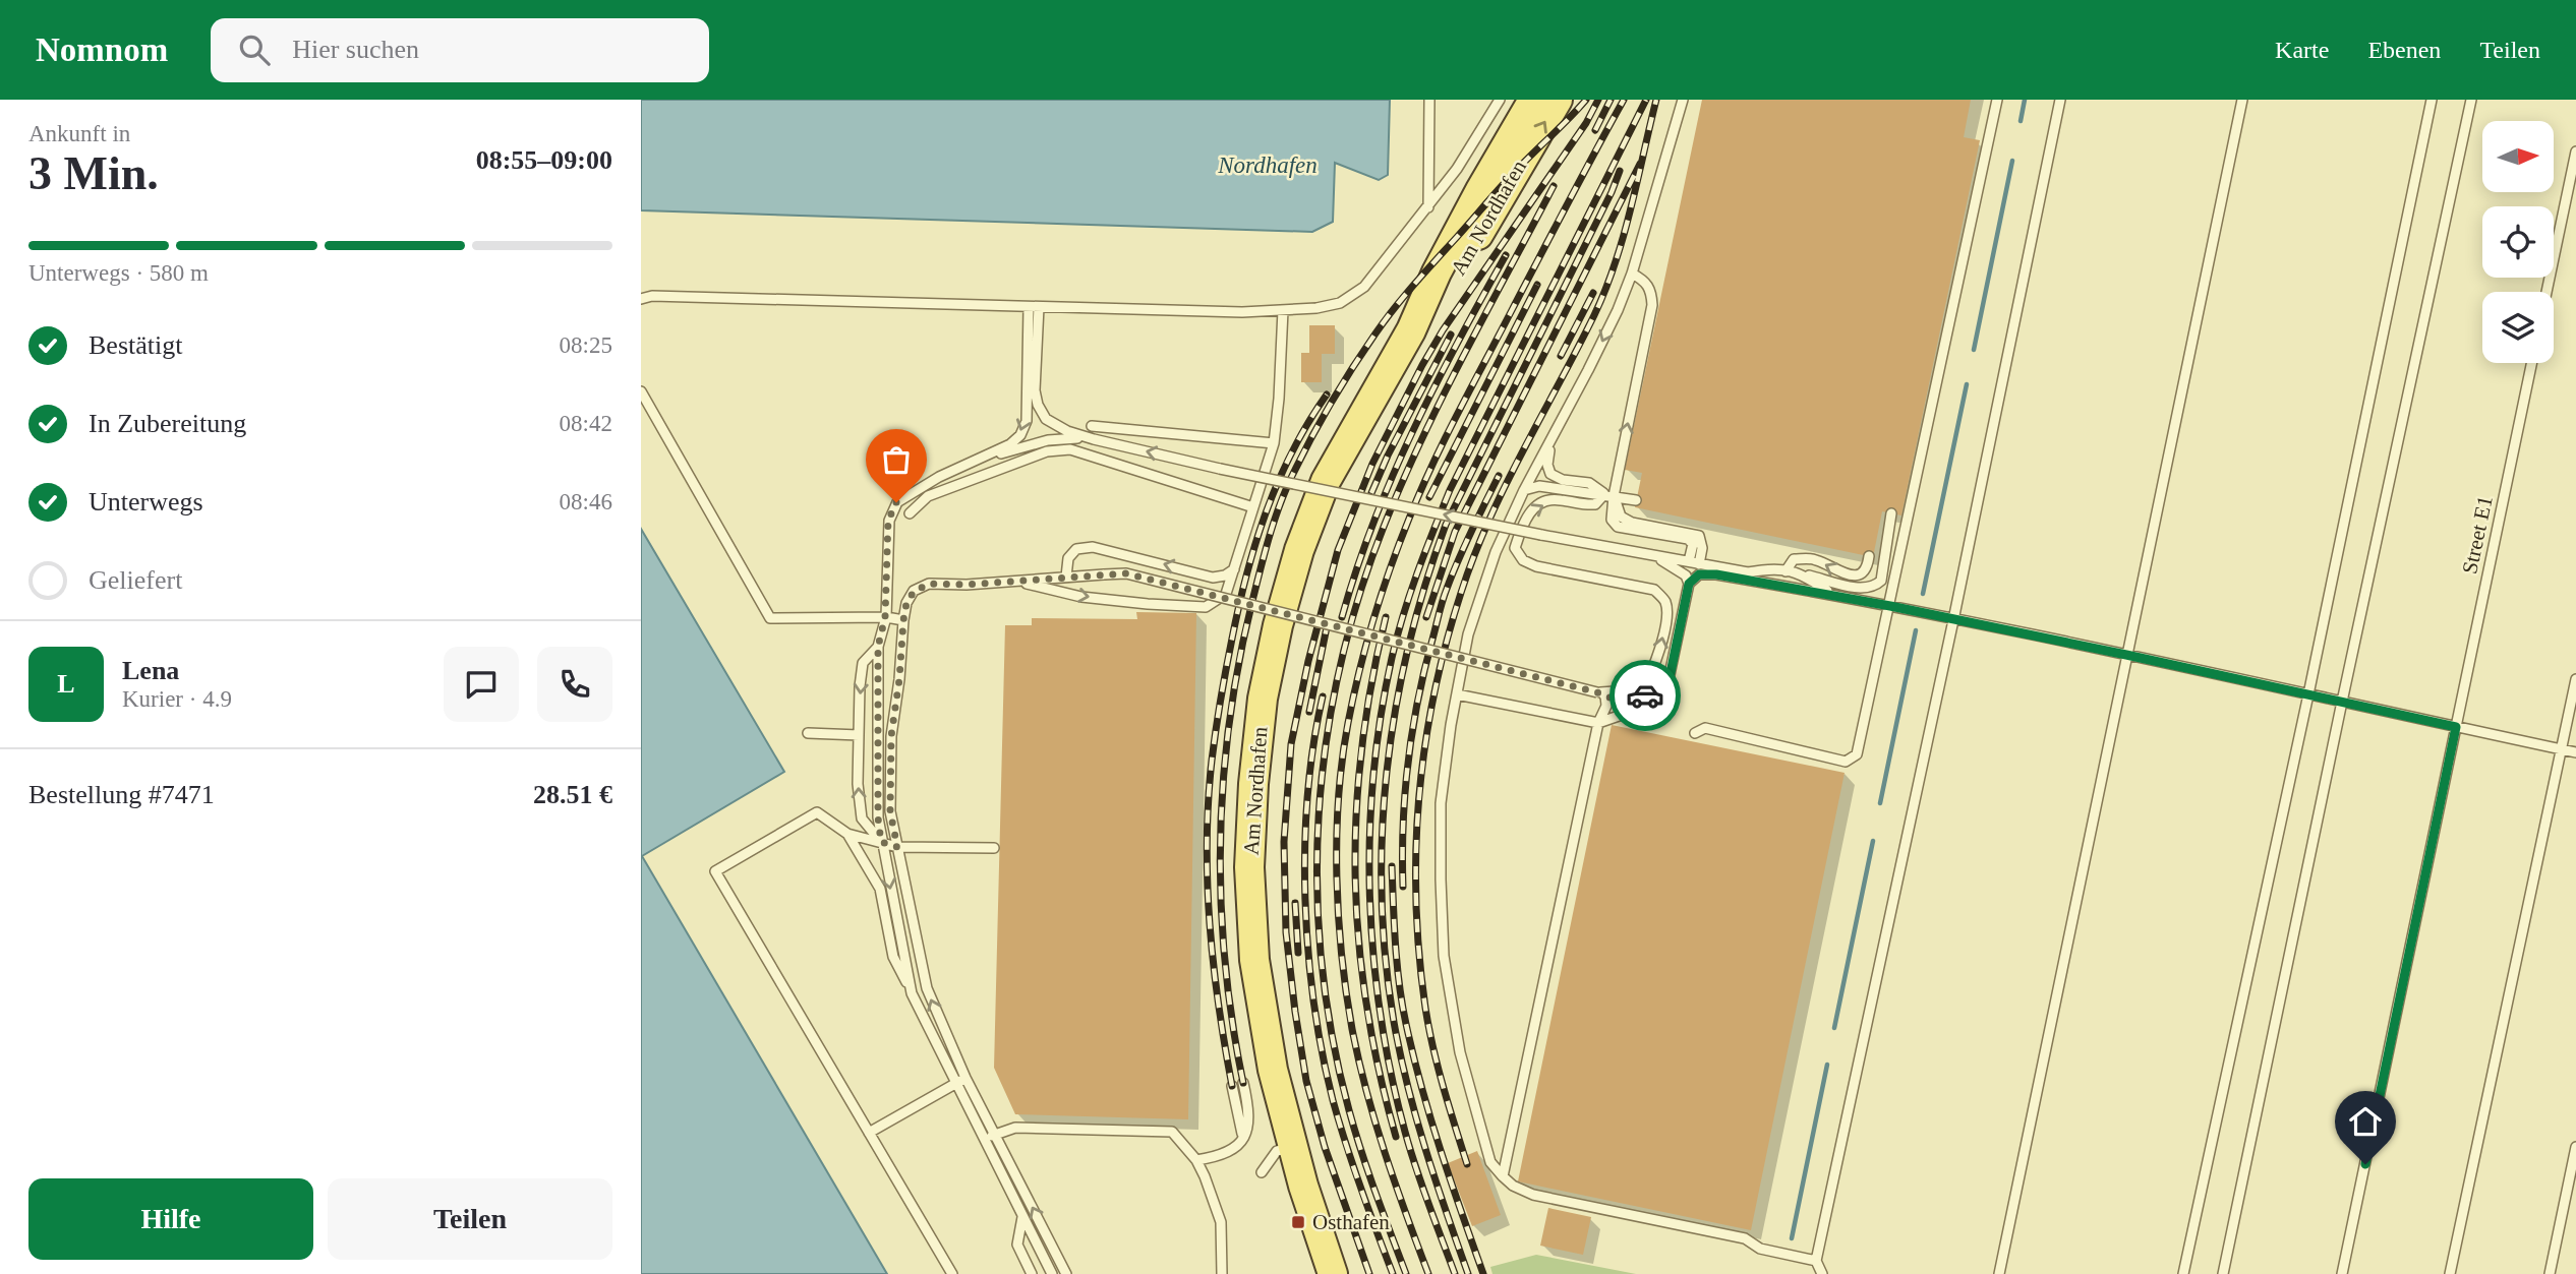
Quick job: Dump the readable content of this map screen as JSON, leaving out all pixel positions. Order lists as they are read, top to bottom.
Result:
{
  "streets": {
    "main road": ["Am Nordhafen"],
    "lane": ["Street E1"]
  },
  "water": ["Nordhafen"],
  "places": {
    "transit": ["Osthafen"]
  },
  "north": "right",
  "page": {
    "header": "Nomnom",
    "search": "Hier suchen",
    "nav": ["Karte", "Ebenen", "Teilen"],
    "heading": ["3 Min.", "Ankunft in", "08:55–09:00"],
    "panel": [
      "Lena",
      "Kurier · 4.9",
      "Bestellung #7471",
      "28.51 €"
    ],
    "bar": "Unterwegs · 580 m",
    "list": [
      ["Bestätigt", "08:25"],
      ["In Zubereitung", "08:42"],
      ["Unterwegs", "08:46"],
      "Geliefert"
    ],
    "round": "L",
    "buttons": ["Hilfe", "Teilen"]
  }
}
